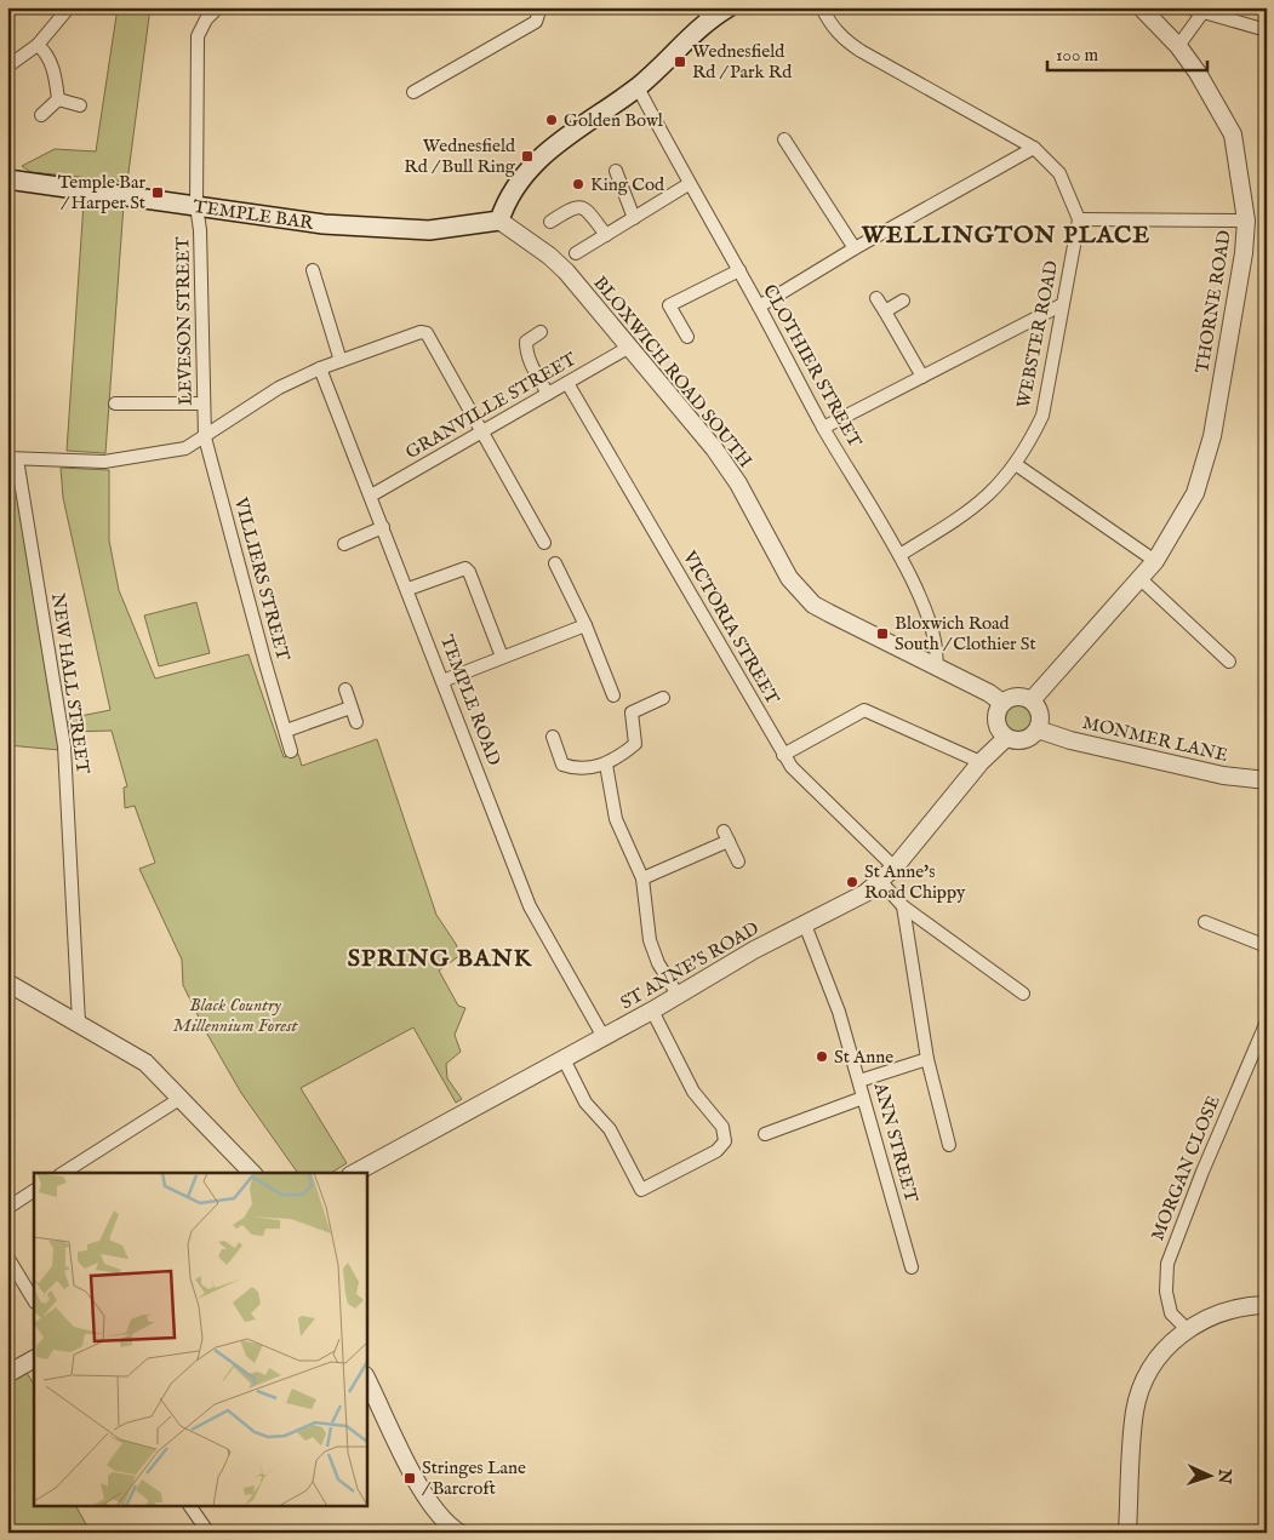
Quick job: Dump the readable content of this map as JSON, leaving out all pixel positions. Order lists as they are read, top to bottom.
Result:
{
  "streets": {
    "main road": ["TEMPLE BAR"],
    "street": [
      "THORNE ROAD",
      "LEVESON STREET",
      "WEBSTER ROAD",
      "CLOTHIER STREET",
      "BLOXWICH ROAD SOUTH",
      "GRANVILLE STREET",
      "VILLIERS STREET",
      "VICTORIA STREET",
      "NEW HALL STREET",
      "TEMPLE ROAD",
      "MONMER LANE",
      "ST ANNE'S ROAD",
      "ANN STREET",
      "MORGAN CLOSE"
    ]
  },
  "crossings": [
    ["TEMPLE BAR", "LEVESON STREET"],
    ["TEMPLE BAR", "BLOXWICH ROAD SOUTH"],
    ["THORNE ROAD", "BLOXWICH ROAD SOUTH"],
    ["THORNE ROAD", "MONMER LANE"],
    ["THORNE ROAD", "ST ANNE'S ROAD"],
    ["LEVESON STREET", "VILLIERS STREET"],
    ["WEBSTER ROAD", "CLOTHIER STREET"],
    ["CLOTHIER STREET", "BLOXWICH ROAD SOUTH"],
    ["BLOXWICH ROAD SOUTH", "GRANVILLE STREET"],
    ["BLOXWICH ROAD SOUTH", "MONMER LANE"],
    ["BLOXWICH ROAD SOUTH", "ST ANNE'S ROAD"],
    ["GRANVILLE STREET", "VICTORIA STREET"],
    ["GRANVILLE STREET", "TEMPLE ROAD"],
    ["VICTORIA STREET", "ST ANNE'S ROAD"],
    ["TEMPLE ROAD", "ST ANNE'S ROAD"],
    ["MONMER LANE", "ST ANNE'S ROAD"],
    ["ST ANNE'S ROAD", "ANN STREET"]
  ],
  "districts": ["WELLINGTON PLACE", "SPRING BANK"],
  "parks": ["Black Country Millennium Forest"],
  "places": {
    "transit": [
      "Wednesfield Rd / Park Rd",
      "Wednesfield Rd / Bull Ring",
      "Temple Bar / Harper St",
      "Bloxwich Road South / Clothier St",
      "Stringes Lane / Barcroft"
    ],
    "other": [
      "Golden Bowl",
      "King Cod",
      "St Anne's Road Chippy",
      "St Anne"
    ]
  },
  "scale_bar": "100 m",
  "north": "right"
}
